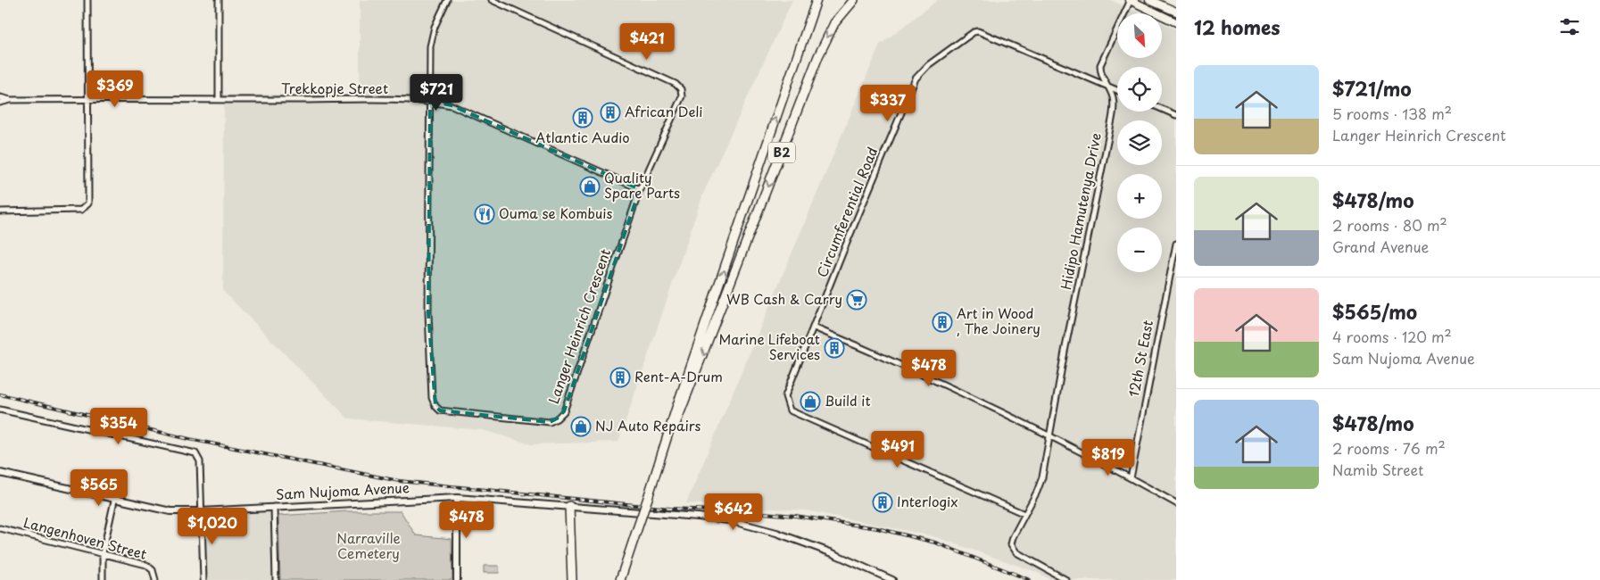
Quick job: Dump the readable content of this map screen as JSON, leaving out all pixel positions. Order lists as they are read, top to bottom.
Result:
{
  "streets": {
    "highway": ["B2"],
    "street": [
      "Trekkopje Street",
      "Hidipo Hamutenya Drive",
      "Circumferential Road",
      "Langer Heinrich Crescent",
      "12th St East",
      "Sam Nujoma Avenue",
      "Langenhoven Street"
    ]
  },
  "crossings": [
    ["Trekkopje Street", "Langer Heinrich Crescent"],
    ["Hidipo Hamutenya Drive", "Circumferential Road"]
  ],
  "parks": ["Narraville Cemetery"],
  "places": {
    "building": [
      "African Deli",
      "Atlantic Audio",
      "Art in Wood , The Joinery",
      "Marine Lifeboat Services",
      "Rent-A-Drum",
      "Interlogix"
    ],
    "shop": ["Quality Spare Parts", "Build it", "NJ Auto Repairs"],
    "restaurant": ["Ouma se Kombuis"],
    "supermarket": ["WB Cash & Carry"]
  },
  "north": "bottom right",
  "page": {
    "heading": "12 homes",
    "map_buttons": ["+", "−"],
    "price": [
      "$421",
      "$369",
      "$721",
      "$337",
      "$478",
      "$354",
      "$491",
      "$819",
      "$565",
      "$642",
      "$478",
      "$1,020"
    ],
    "list": [
      {
        "name": "$721/mo",
        "note": "5 rooms · 138 m² · Langer Heinrich Crescent"
      },
      {
        "name": "$478/mo",
        "note": "2 rooms · 80 m² · Grand Avenue"
      },
      {
        "name": "$565/mo",
        "note": "4 rooms · 120 m² · Sam Nujoma Avenue"
      },
      {
        "name": "$478/mo",
        "note": "2 rooms · 76 m² · Namib Street"
      }
    ]
  }
}
